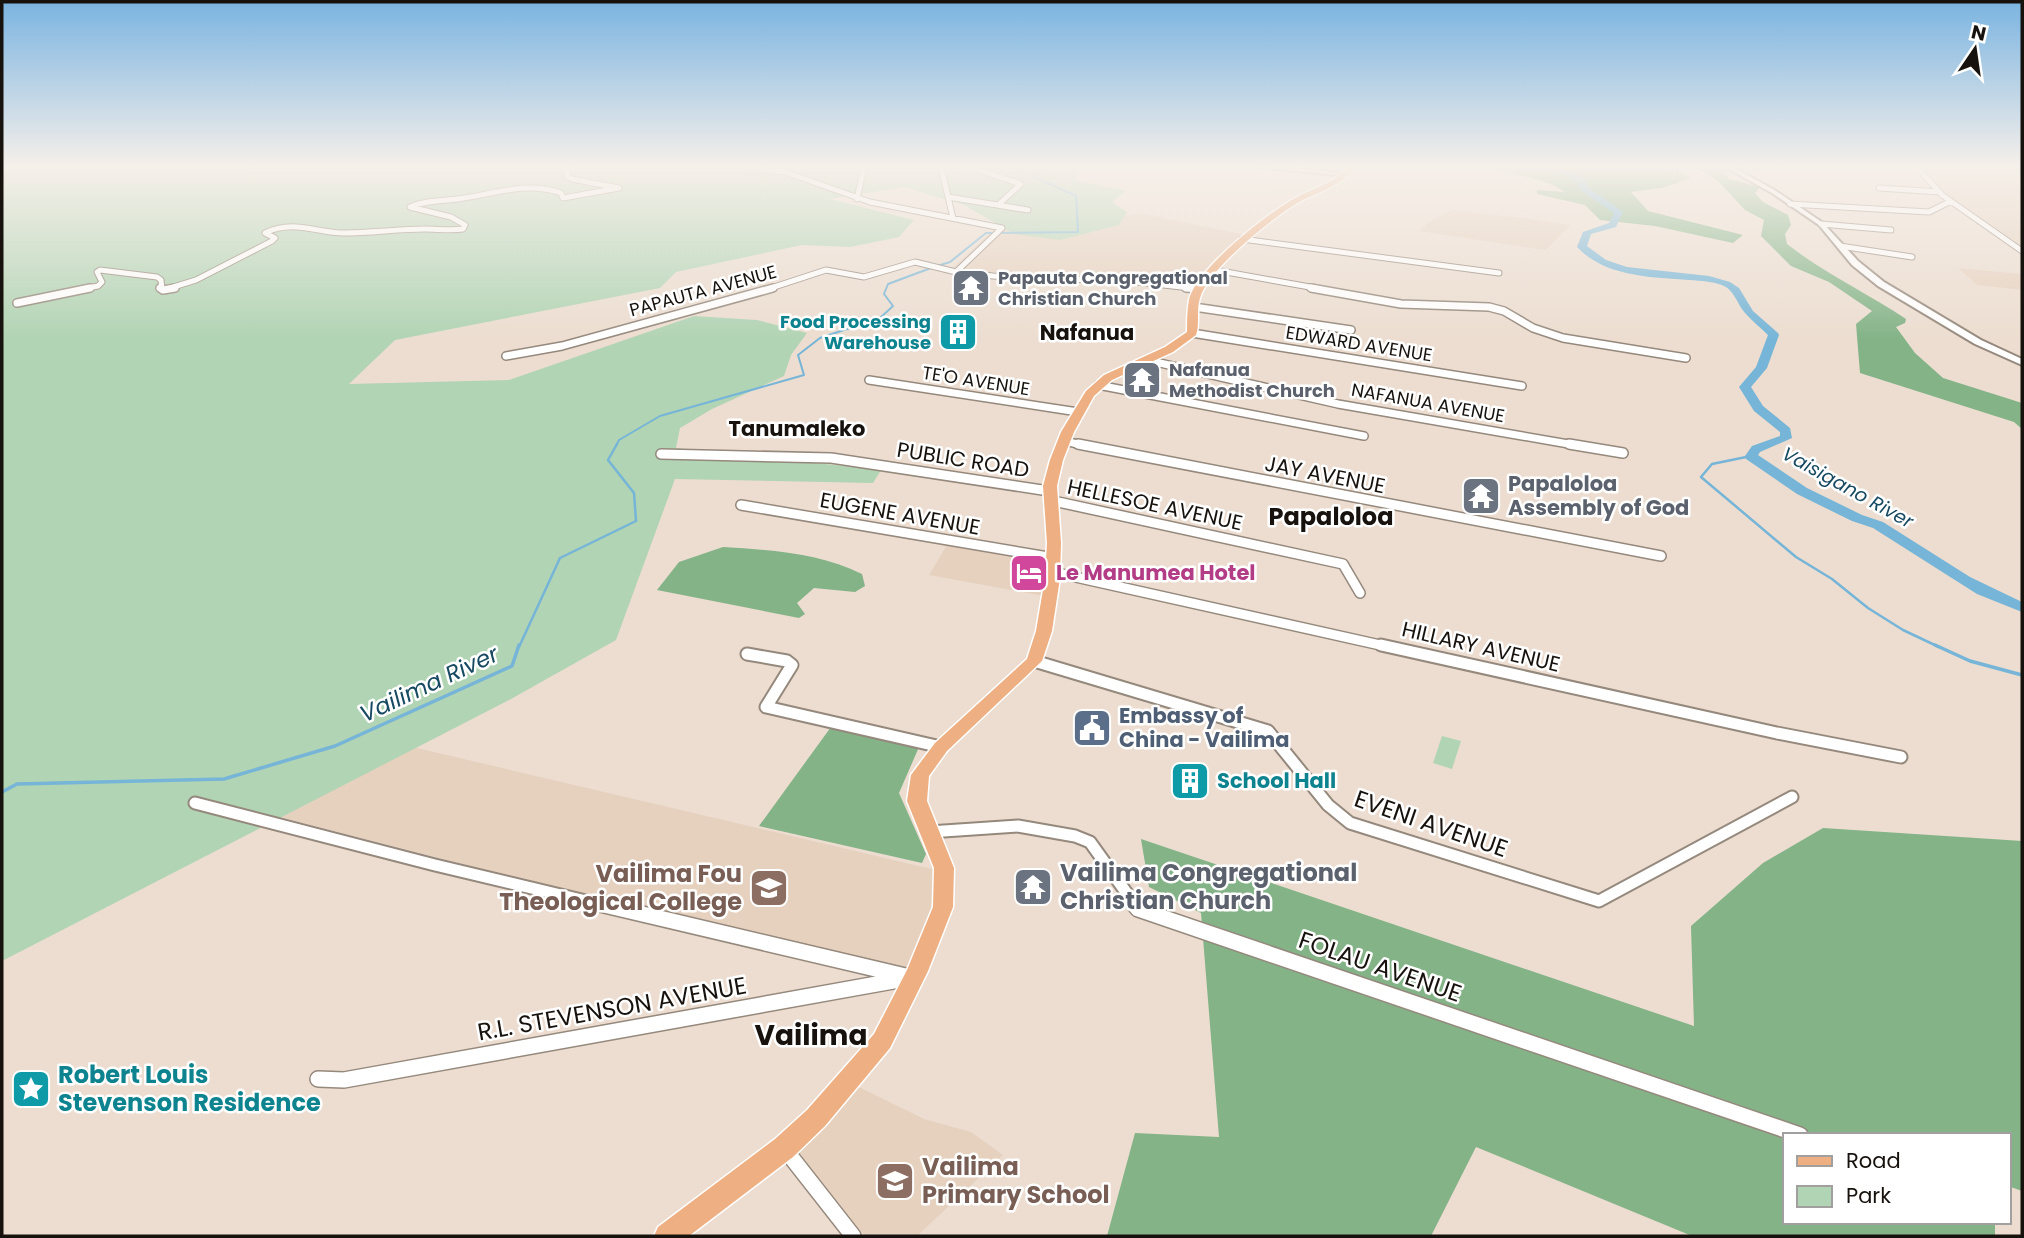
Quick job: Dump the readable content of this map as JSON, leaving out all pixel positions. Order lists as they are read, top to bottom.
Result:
{
  "streets": {
    "street": [
      "PAPAUTA AVENUE",
      "EDWARD AVENUE",
      "TE'O AVENUE",
      "NAFANUA AVENUE",
      "PUBLIC ROAD",
      "JAY AVENUE",
      "HELLESOE AVENUE",
      "EUGENE AVENUE",
      "HILLARY AVENUE",
      "EVENI AVENUE",
      "FOLAU AVENUE",
      "R.L. STEVENSON AVENUE"
    ]
  },
  "crossings": [
    ["PUBLIC ROAD", "HELLESOE AVENUE"],
    ["EUGENE AVENUE", "HILLARY AVENUE"]
  ],
  "districts": [
    "Nafanua",
    "Tanumaleko",
    "Papaloloa",
    "Vailima"
  ],
  "water": ["Vaisigano River", "Vailima River"],
  "places": {
    "temple": [
      "Papauta Congregational Christian Church",
      "Nafanua Methodist Church",
      "Papaloloa Assembly of God",
      "Vailima Congregational Christian Church"
    ],
    "building": ["Food Processing Warehouse", "School Hall"],
    "hotel": ["Le Manumea Hotel"],
    "public building": ["Embassy of China - Vailima"],
    "school or university": ["Vailima Fou Theological College", "Vailima Primary School"],
    "place": ["Robert Louis Stevenson Residence"]
  },
  "legend": ["Road", "Park"],
  "north": "top"
}
